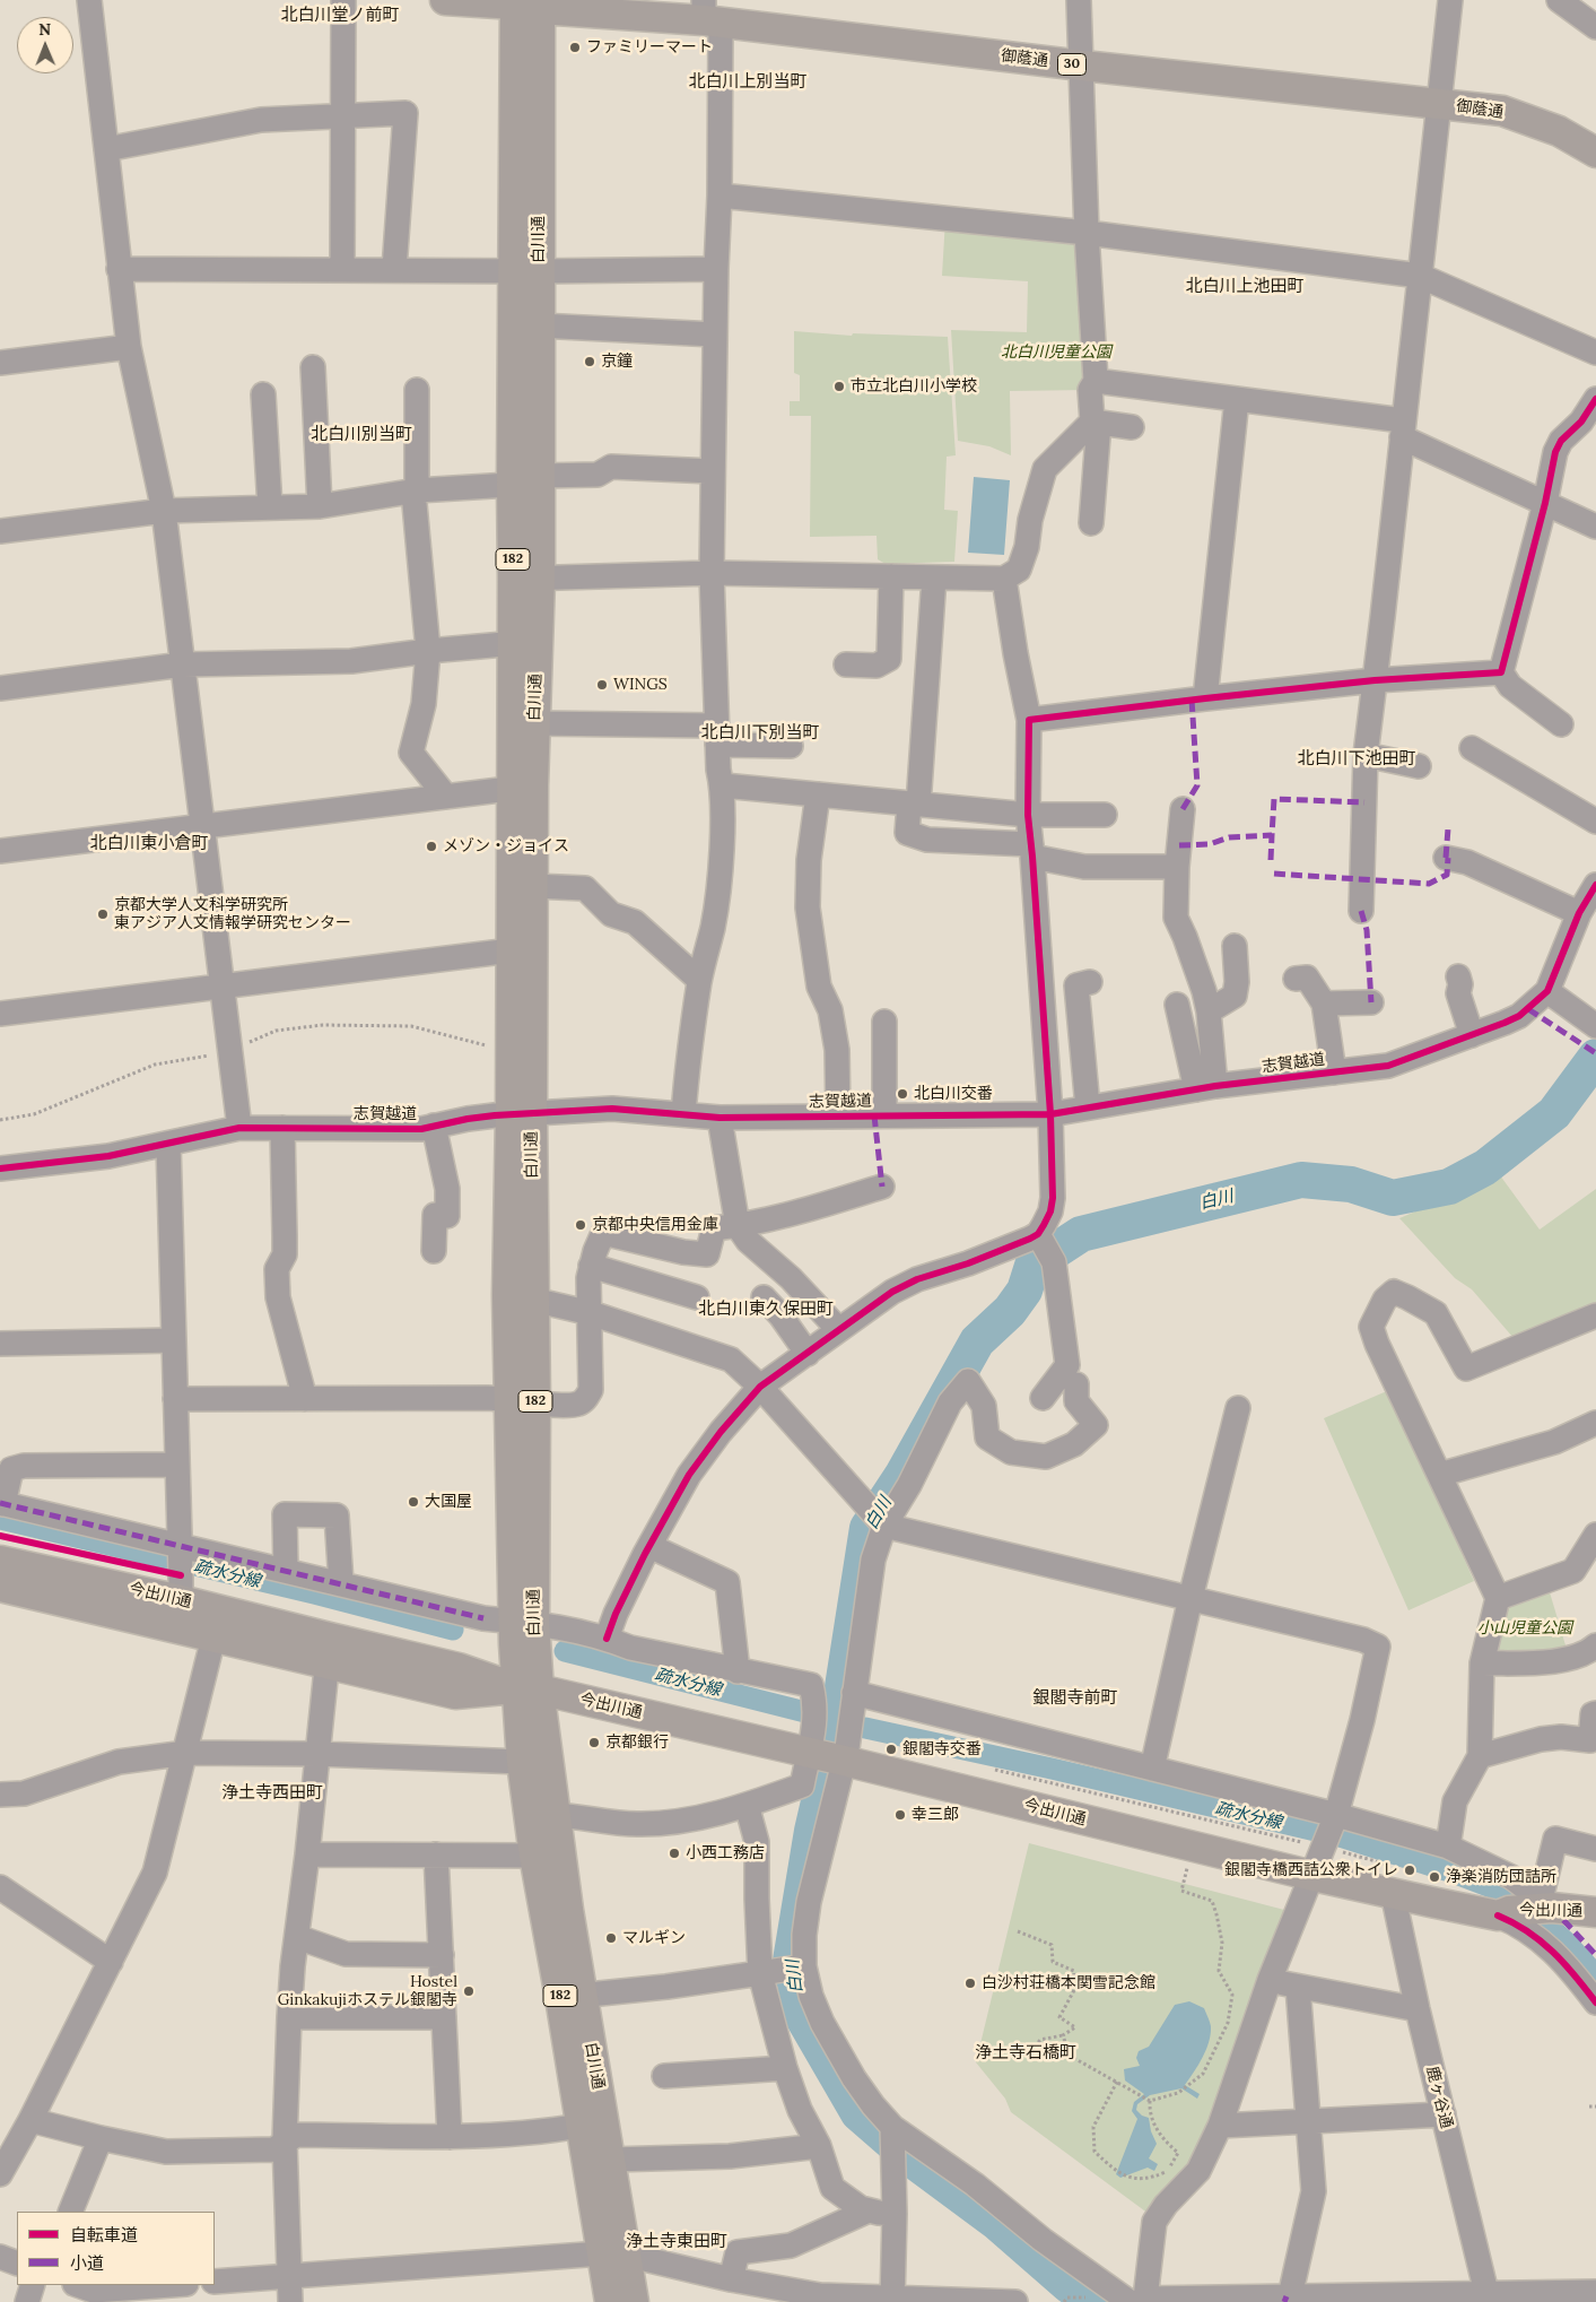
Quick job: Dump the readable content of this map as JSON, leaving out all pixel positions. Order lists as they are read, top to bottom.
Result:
{
  "streets": {
    "main road": [
      "御蔭通",
      "30",
      "白川通",
      "182",
      "今出川通"
    ],
    "street": ["志賀越道", "鹿ヶ谷通"]
  },
  "crossings": [
    ["御蔭通", "白川通"],
    ["白川通", "志賀越道"],
    ["白川通", "今出川通"],
    ["今出川通", "鹿ヶ谷通"]
  ],
  "districts": [
    "北白川堂ノ前町",
    "北白川上別当町",
    "北白川上池田町",
    "北白川別当町",
    "北白川下別当町",
    "北白川下池田町",
    "北白川東小倉町",
    "北白川東久保田町",
    "銀閣寺前町",
    "浄土寺西田町",
    "浄土寺石橋町",
    "浄土寺東田町"
  ],
  "water": ["白川", "疏水分線"],
  "parks": ["北白川児童公園", "小山児童公園"],
  "places": [
    "ファミリーマート",
    "京鐘",
    "市立北白川小学校",
    "WINGS",
    "メゾン・ジョイス",
    "京都大学人文科学研究所 東アジア人文情報学研究センター",
    "北白川交番",
    "京都中央信用金庫",
    "大国屋",
    "京都銀行",
    "銀閣寺交番",
    "幸三郎",
    "小西工務店",
    "銀閣寺橋西詰公衆トイレ",
    "浄楽消防団詰所",
    "マルギン",
    "白沙村荘橋本関雪記念館",
    "Hostel Ginkakujiホステル銀閣寺"
  ],
  "legend": ["自転車道", "小道"],
  "north": "top"
}
